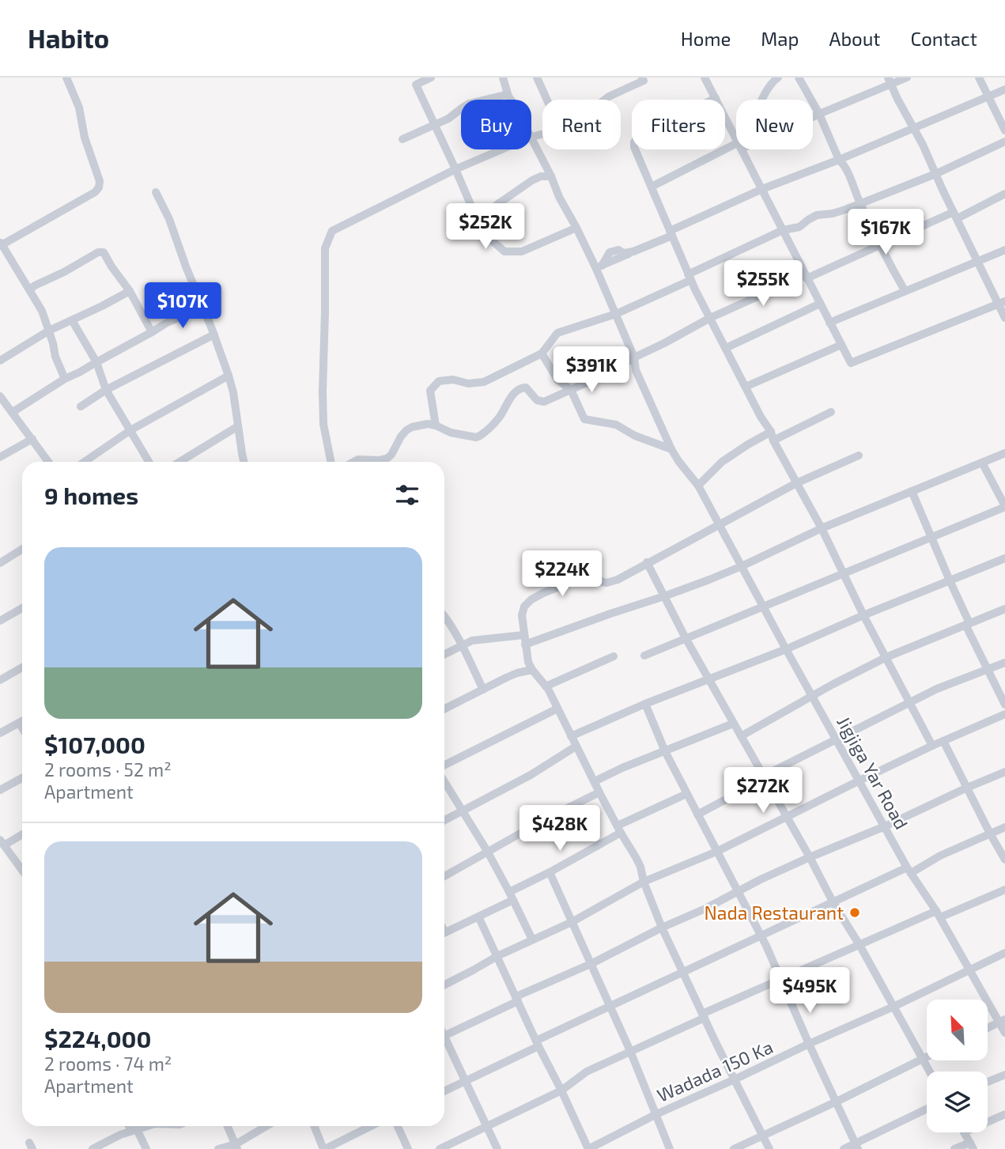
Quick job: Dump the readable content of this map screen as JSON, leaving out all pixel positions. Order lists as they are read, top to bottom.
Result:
{
  "streets": {
    "street": ["Jigjiga Yar Road", "Wadada 150 Ka"]
  },
  "crossings": [
    ["Jigjiga Yar Road", "Wadada 150 Ka"]
  ],
  "places": ["Nada Restaurant"],
  "north": "top left",
  "page": {
    "header": "Habito",
    "nav": [
      "Home",
      "Map",
      "About",
      "Contact"
    ],
    "chip": [
      "Buy",
      "Rent",
      "Filters",
      "New"
    ],
    "price": [
      "$252K",
      "$167K",
      "$255K",
      "$107K",
      "$391K",
      "$224K",
      "$272K",
      "$428K",
      "$495K"
    ],
    "heading": "9 homes",
    "list": [
      {
        "name": "$107,000",
        "note": "2 rooms · 52 m² · Apartment"
      },
      {
        "name": "$224,000",
        "note": "2 rooms · 74 m² · Apartment"
      }
    ]
  }
}
